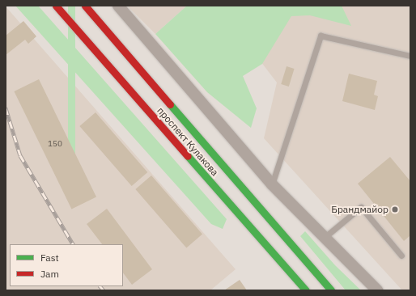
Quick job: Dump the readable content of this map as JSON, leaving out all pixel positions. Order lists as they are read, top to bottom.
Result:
{
  "streets": {
    "main road": ["проспект Кулакова"]
  },
  "places": ["Брандмайор"],
  "house_numbers": ["150"],
  "legend": ["Fast", "Jam"]
}
